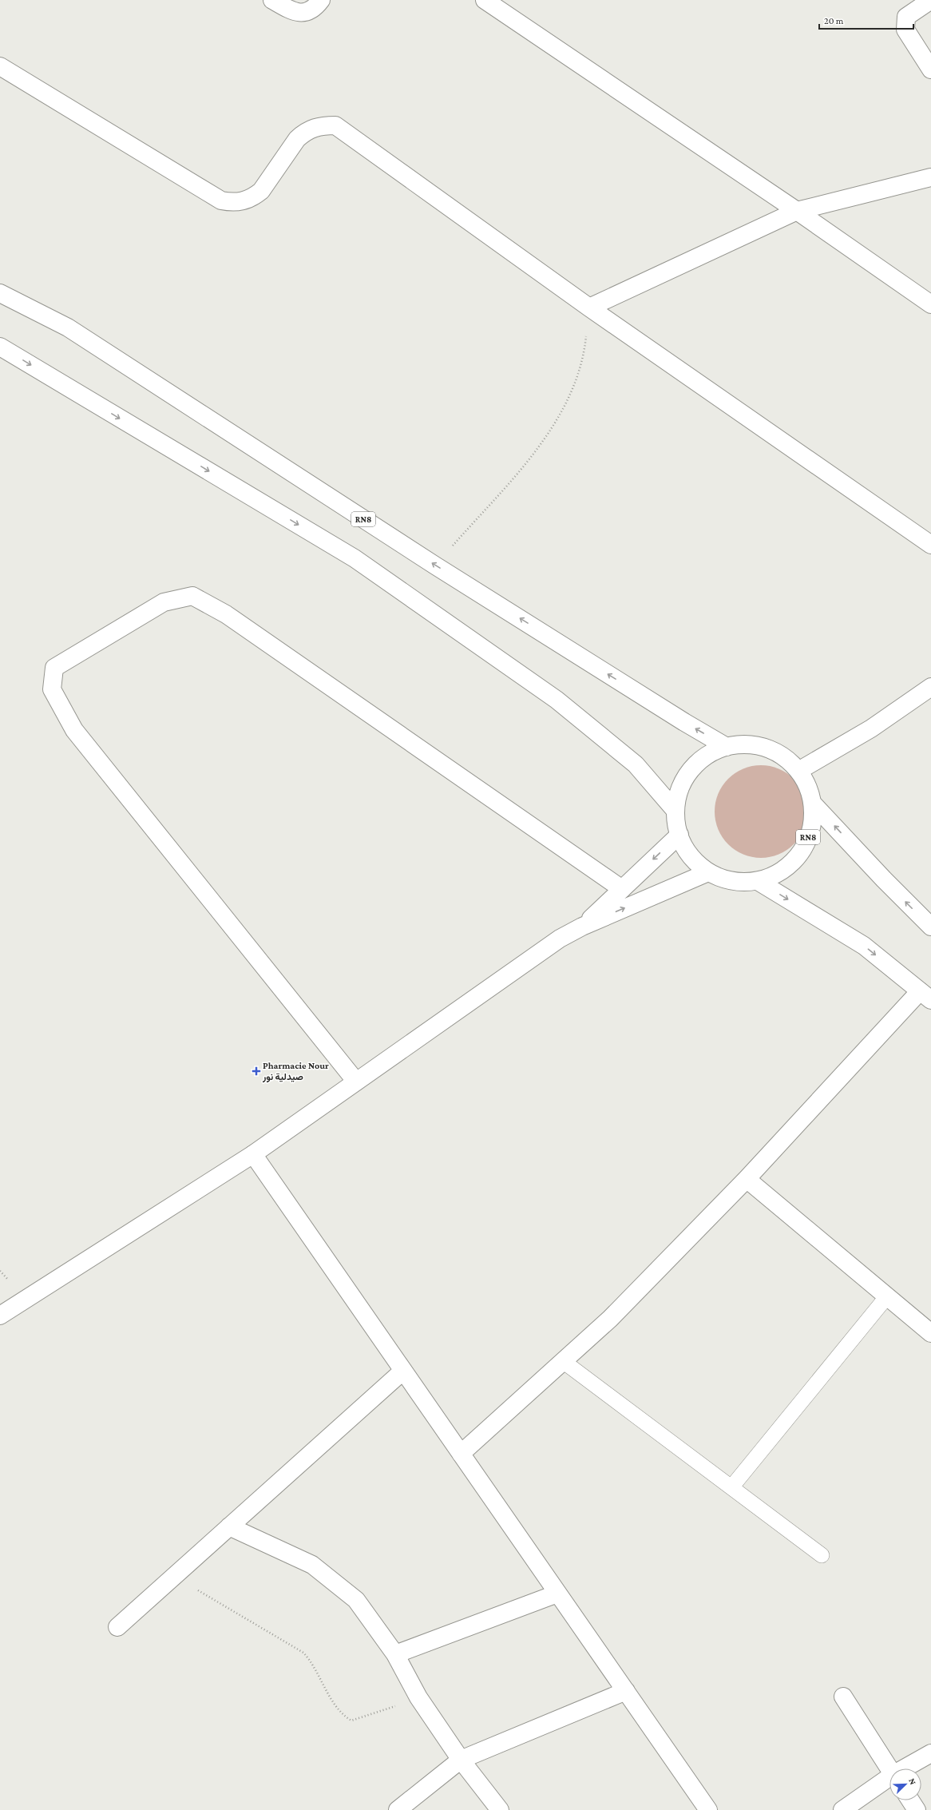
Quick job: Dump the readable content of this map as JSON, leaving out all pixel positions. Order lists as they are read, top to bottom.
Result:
{
  "streets": {
    "street": ["RN8"]
  },
  "places": {
    "health": ["Pharmacie Nour صيدلية نور"]
  },
  "scale_bar": "20 m",
  "north": "top right"
}
